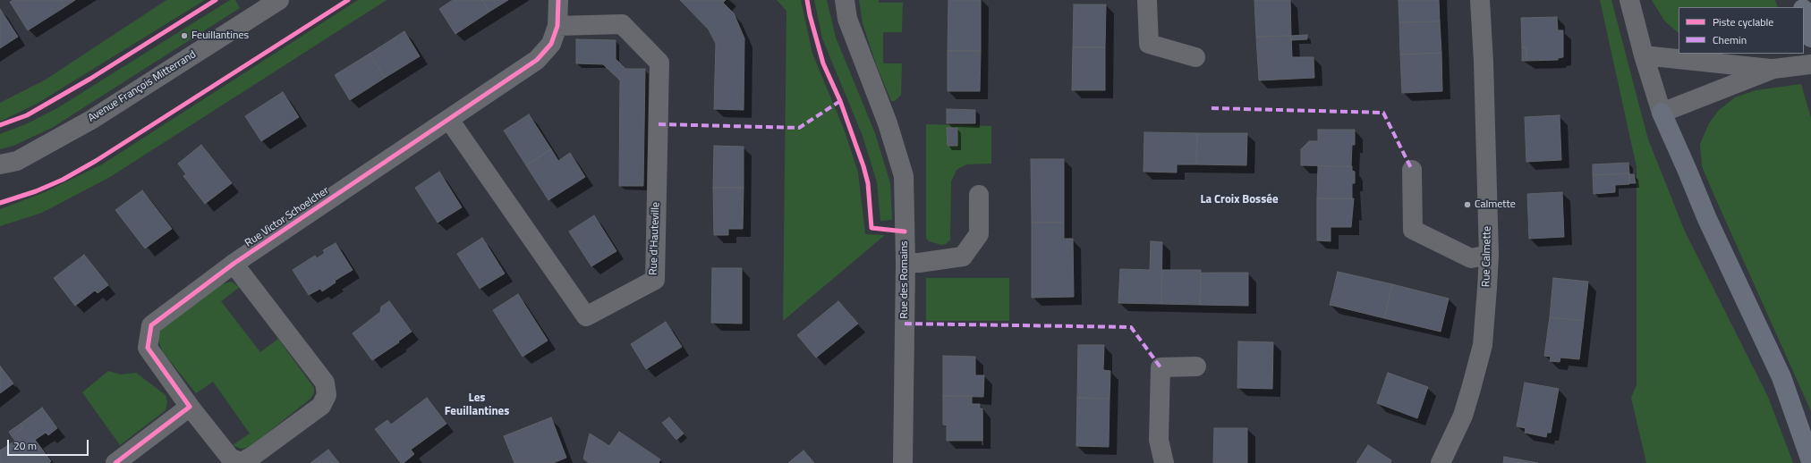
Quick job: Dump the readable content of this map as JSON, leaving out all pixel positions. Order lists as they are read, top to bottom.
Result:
{
  "streets": {
    "street": [
      "Avenue François Mitterrand",
      "Rue Victor Schoelcher",
      "Rue d'Hauteville",
      "Rue Calmette",
      "Rue des Romains"
    ]
  },
  "crossings": [
    ["Rue Victor Schoelcher", "Rue d'Hauteville"]
  ],
  "districts": ["La Croix Bossée", "Les Feuillantines"],
  "places": ["Feuillantines", "Calmette"],
  "legend": ["Piste cyclable", "Chemin"],
  "scale_bar": "20 m"
}
